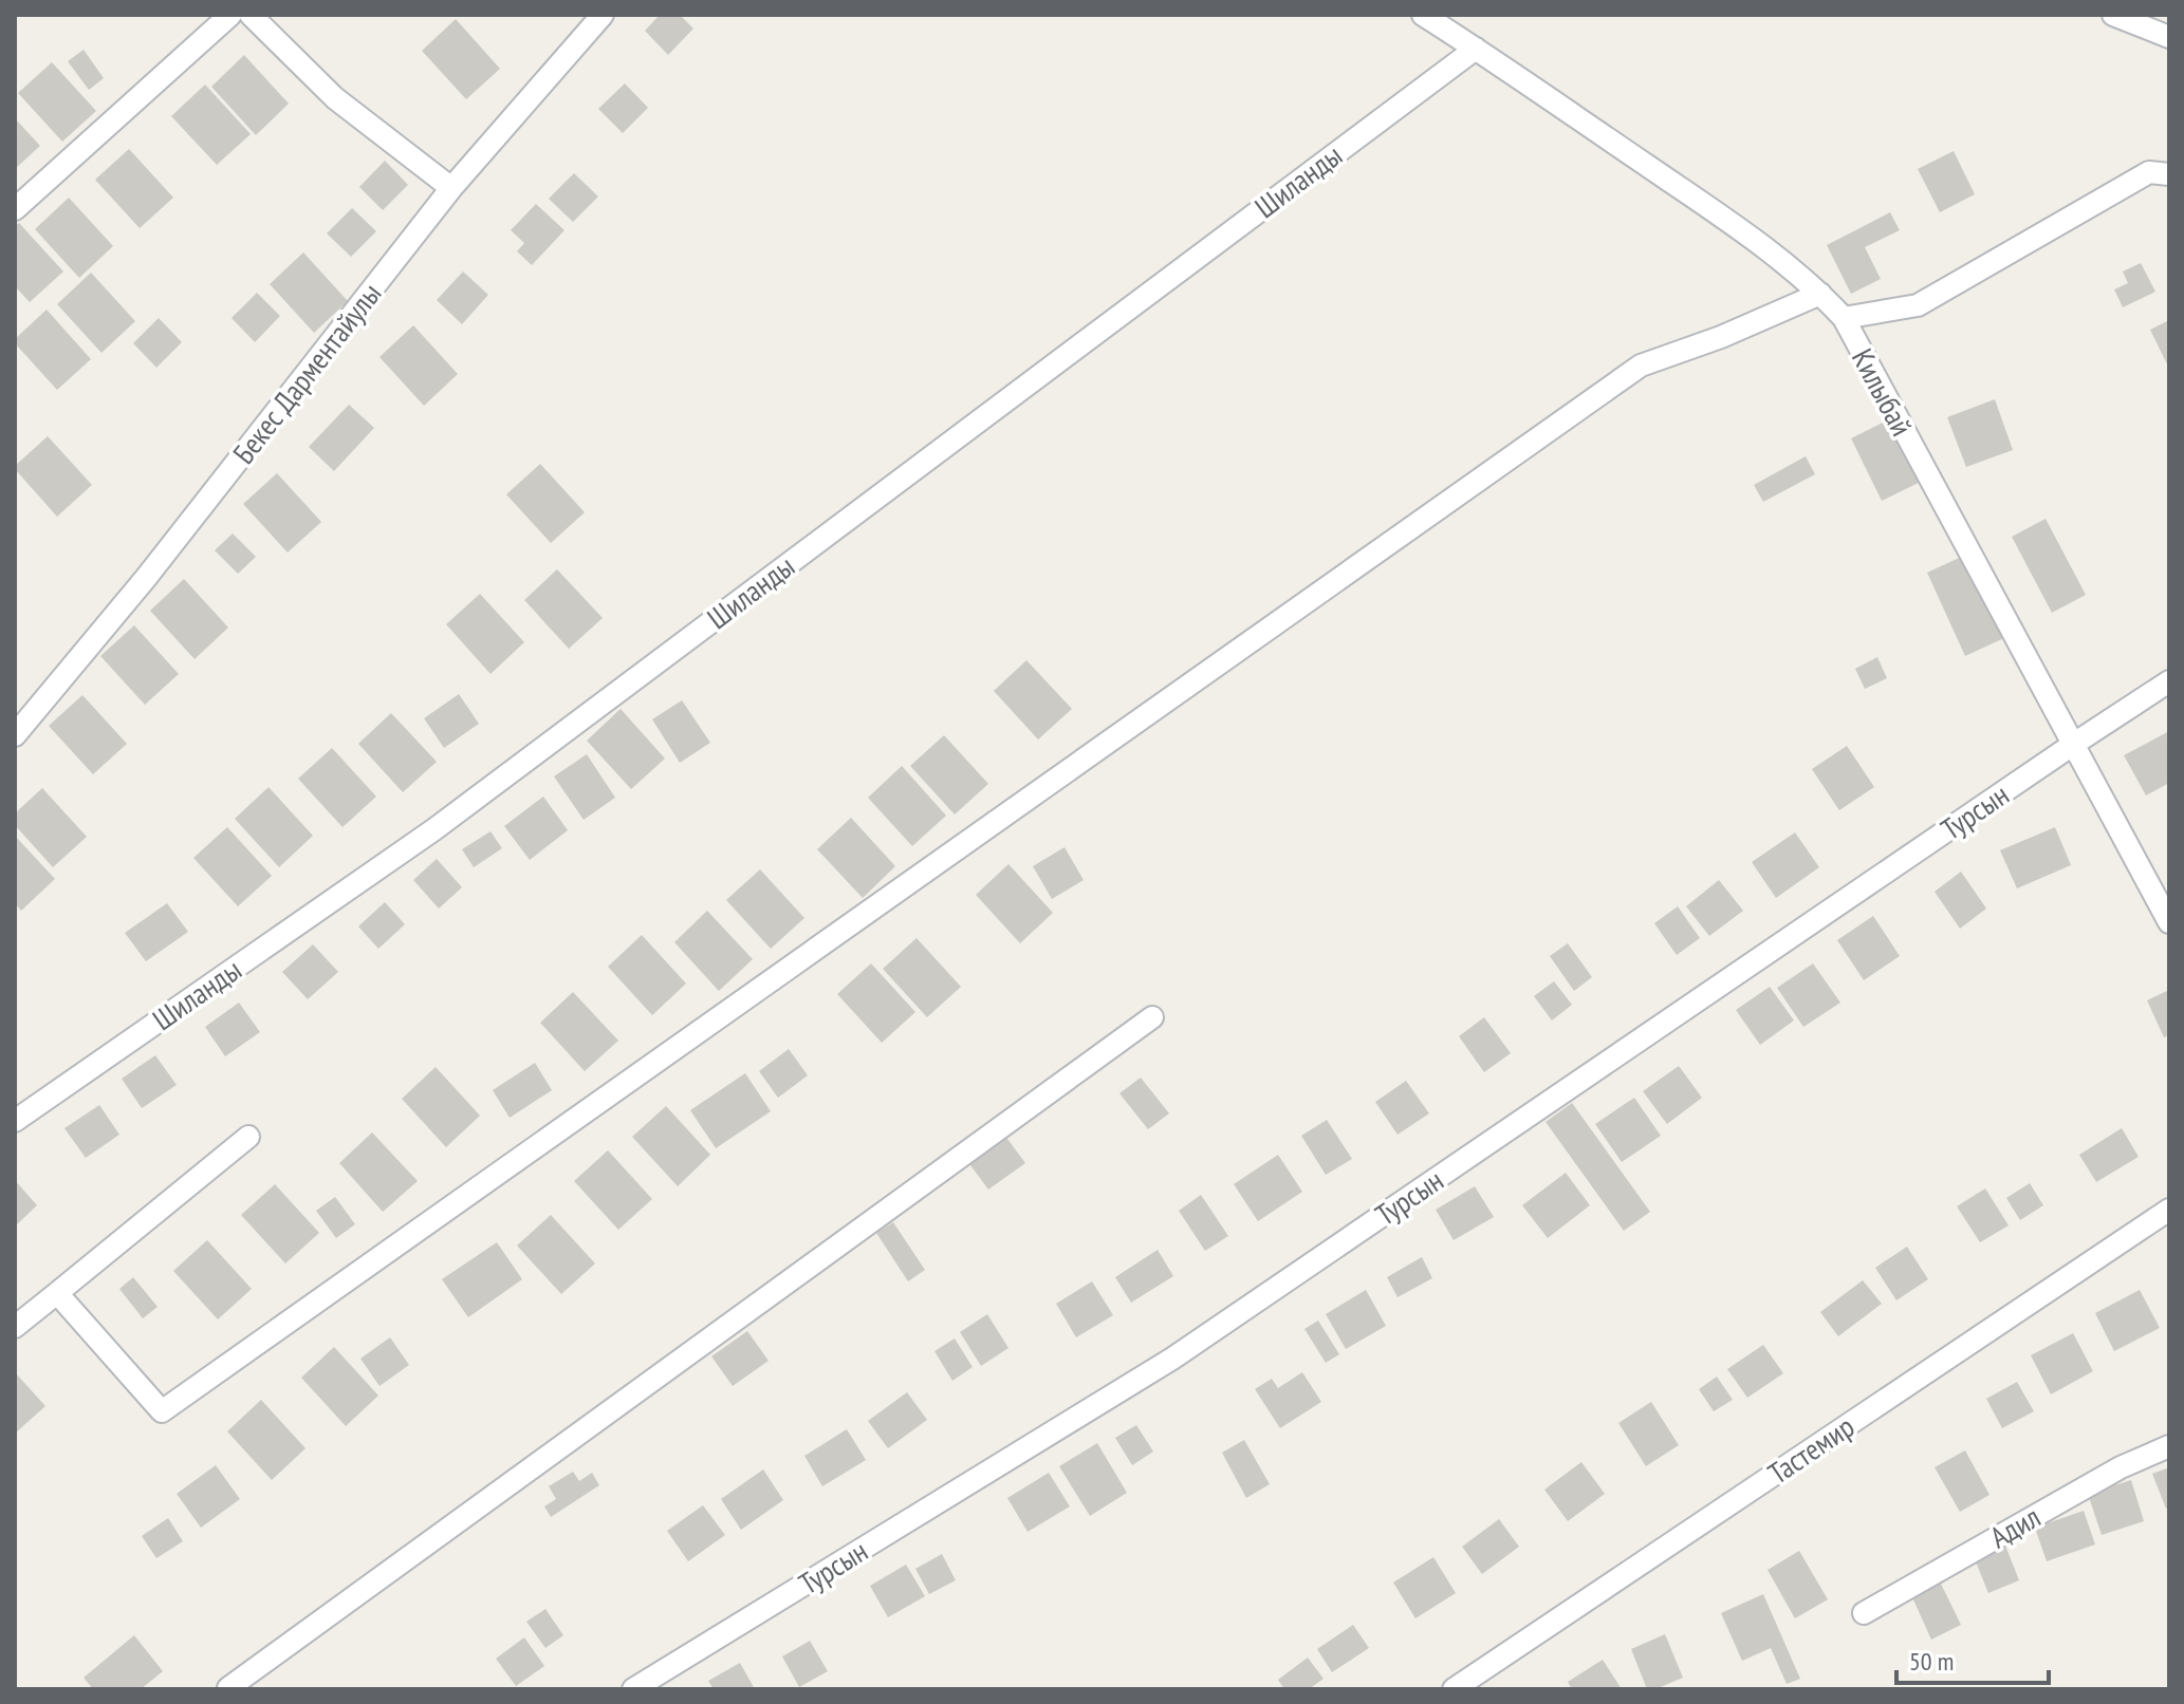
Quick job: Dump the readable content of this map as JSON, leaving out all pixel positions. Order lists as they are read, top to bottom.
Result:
{
  "streets": {
    "street": [
      "Шиланды",
      "Бекес Дарментайулы",
      "Килыбай",
      "Турсын",
      "Тастемир",
      "Адил"
    ]
  },
  "crossings": [
    ["Шиланды", "Килыбай"],
    ["Килыбай", "Турсын"]
  ],
  "scale_bar": "50 m"
}
